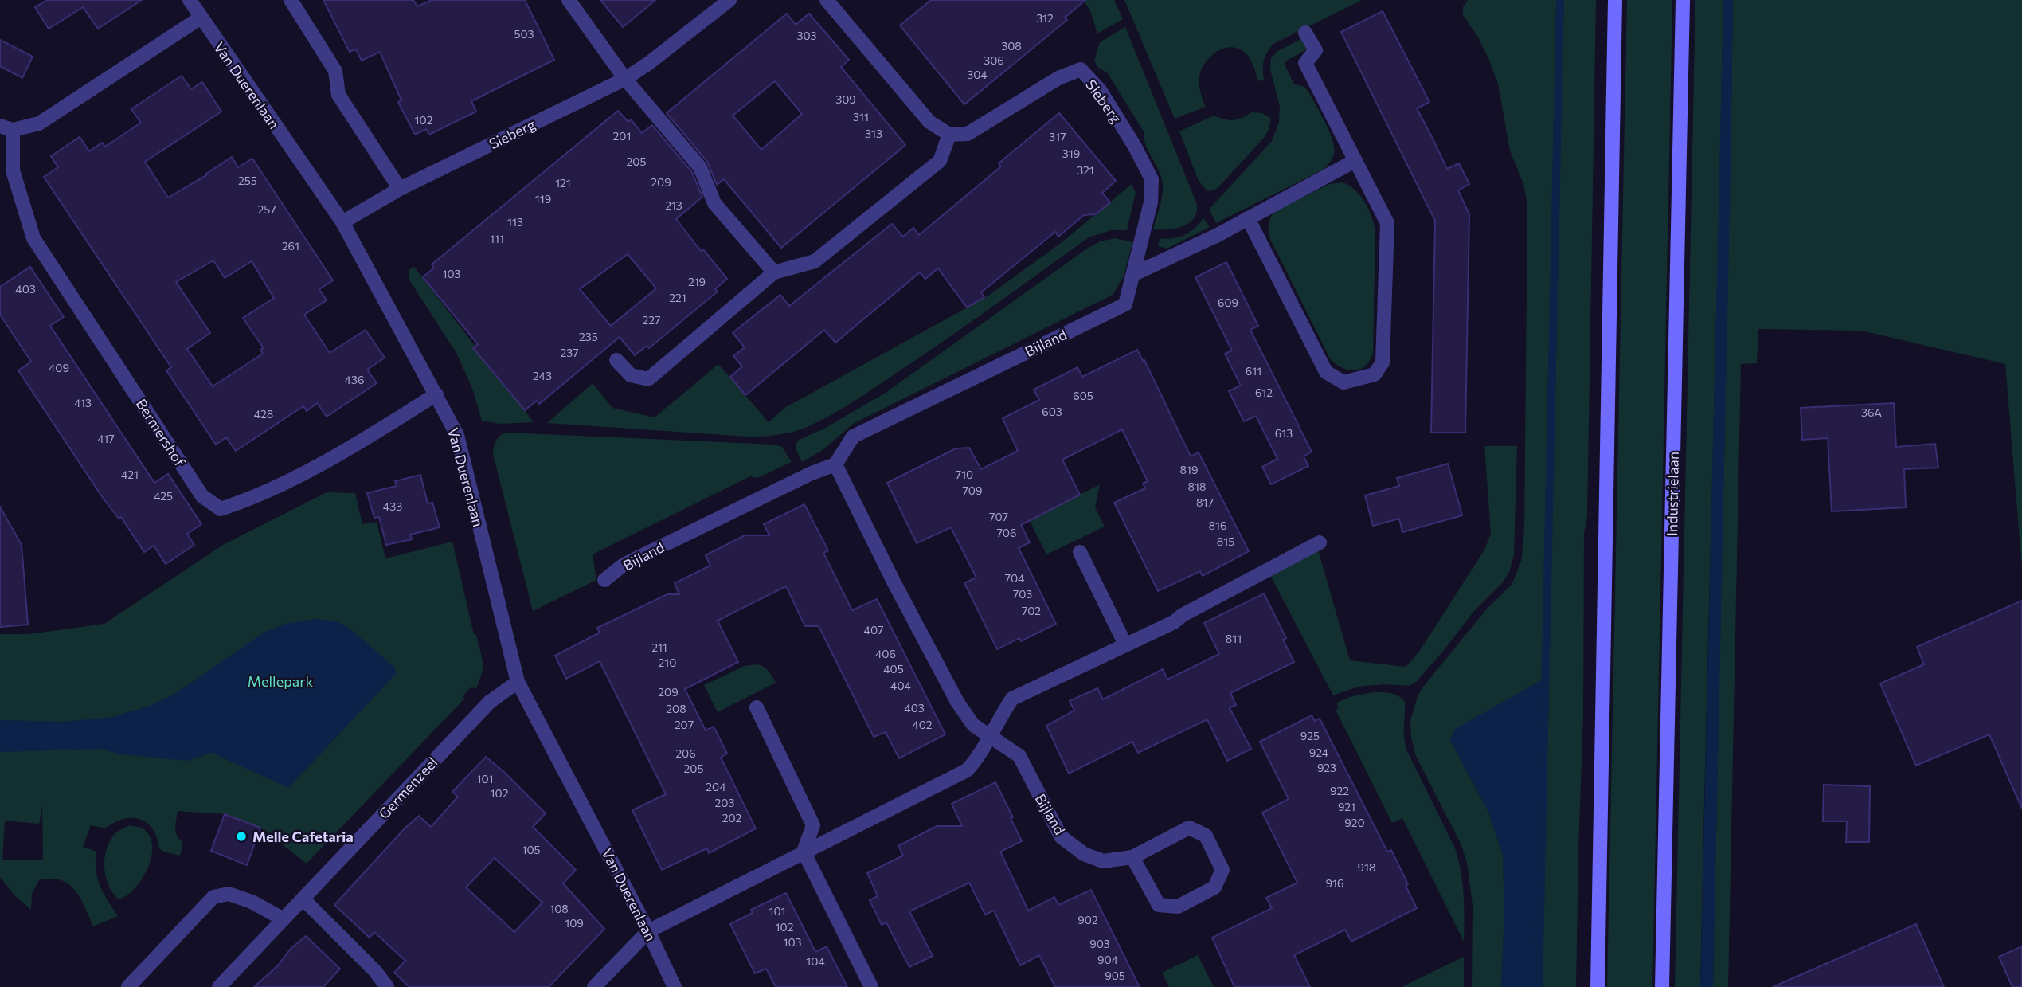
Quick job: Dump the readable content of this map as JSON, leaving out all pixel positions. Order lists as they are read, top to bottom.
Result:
{
  "streets": {
    "main road": ["Industrielaan"],
    "street": [
      "Van Duerenlaan",
      "Sieberg",
      "Bijland",
      "Bermershof",
      "Germenzeel"
    ]
  },
  "crossings": [
    ["Van Duerenlaan", "Sieberg"],
    ["Van Duerenlaan", "Bermershof"],
    ["Van Duerenlaan", "Germenzeel"],
    ["Sieberg", "Bijland"]
  ],
  "parks": ["Mellepark"],
  "places": ["Melle Cafetaria"],
  "house_numbers": [
    "312",
    "503",
    "303",
    "308",
    "306",
    "304",
    "309",
    "311",
    "102",
    "313",
    "201",
    "317",
    "319",
    "205",
    "321",
    "255",
    "209",
    "121",
    "119",
    "213",
    "257",
    "113",
    "111",
    "261",
    "103",
    "219",
    "403",
    "221",
    "609",
    "227",
    "235",
    "237",
    "409",
    "611",
    "243",
    "436",
    "612",
    "605",
    "413",
    "603",
    "36A",
    "428",
    "613",
    "417",
    "819",
    "421",
    "710",
    "818",
    "709",
    "425",
    "817",
    "433",
    "707",
    "816",
    "706",
    "815",
    "704",
    "703",
    "702",
    "407",
    "811",
    "211",
    "406",
    "210",
    "405",
    "404",
    "209",
    "403",
    "208",
    "207",
    "402",
    "925",
    "924",
    "206",
    "923",
    "205",
    "101",
    "204",
    "922",
    "102",
    "203",
    "921",
    "202",
    "920",
    "105",
    "918",
    "916",
    "108",
    "101",
    "902",
    "109",
    "102",
    "103",
    "903",
    "904",
    "104",
    "905"
  ]
}
